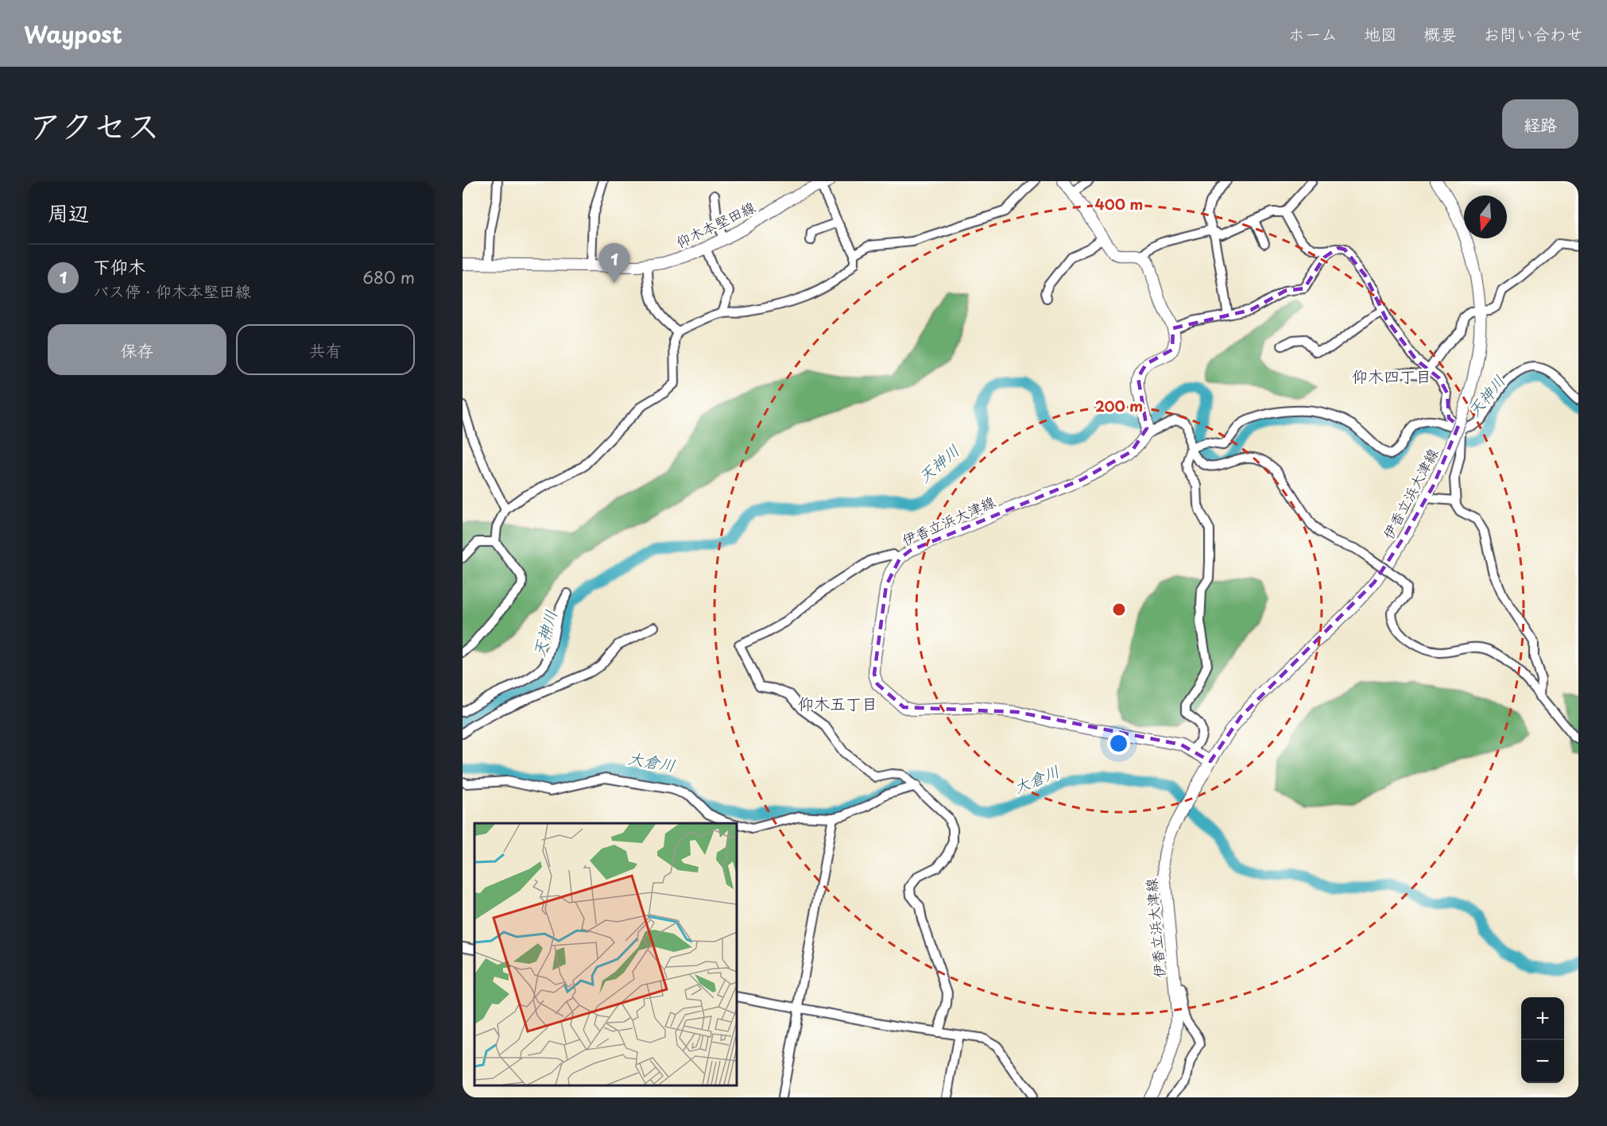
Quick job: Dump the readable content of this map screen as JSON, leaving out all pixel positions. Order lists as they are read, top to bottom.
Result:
{
  "streets": {
    "main road": ["仰木本堅田線", "伊香立浜大津線"]
  },
  "districts": ["仰木四丁目", "仰木五丁目"],
  "water": ["天神川", "大倉川"],
  "north": "bottom",
  "page": {
    "header": "Waypost",
    "nav": [
      "ホーム",
      "地図",
      "概要",
      "お問い合わせ"
    ],
    "title": "アクセス",
    "buttons": [
      "経路",
      ["保存", "共有"]
    ],
    "heading": "周辺",
    "list": [
      {
        "mark": "1",
        "name": "下仰木",
        "note": "バス停 · 仰木本堅田線",
        "value": "680 m"
      }
    ],
    "pins": "1",
    "map_buttons": ["+", "−"]
  },
  "rings": ["400 m", "200 m"]
}
